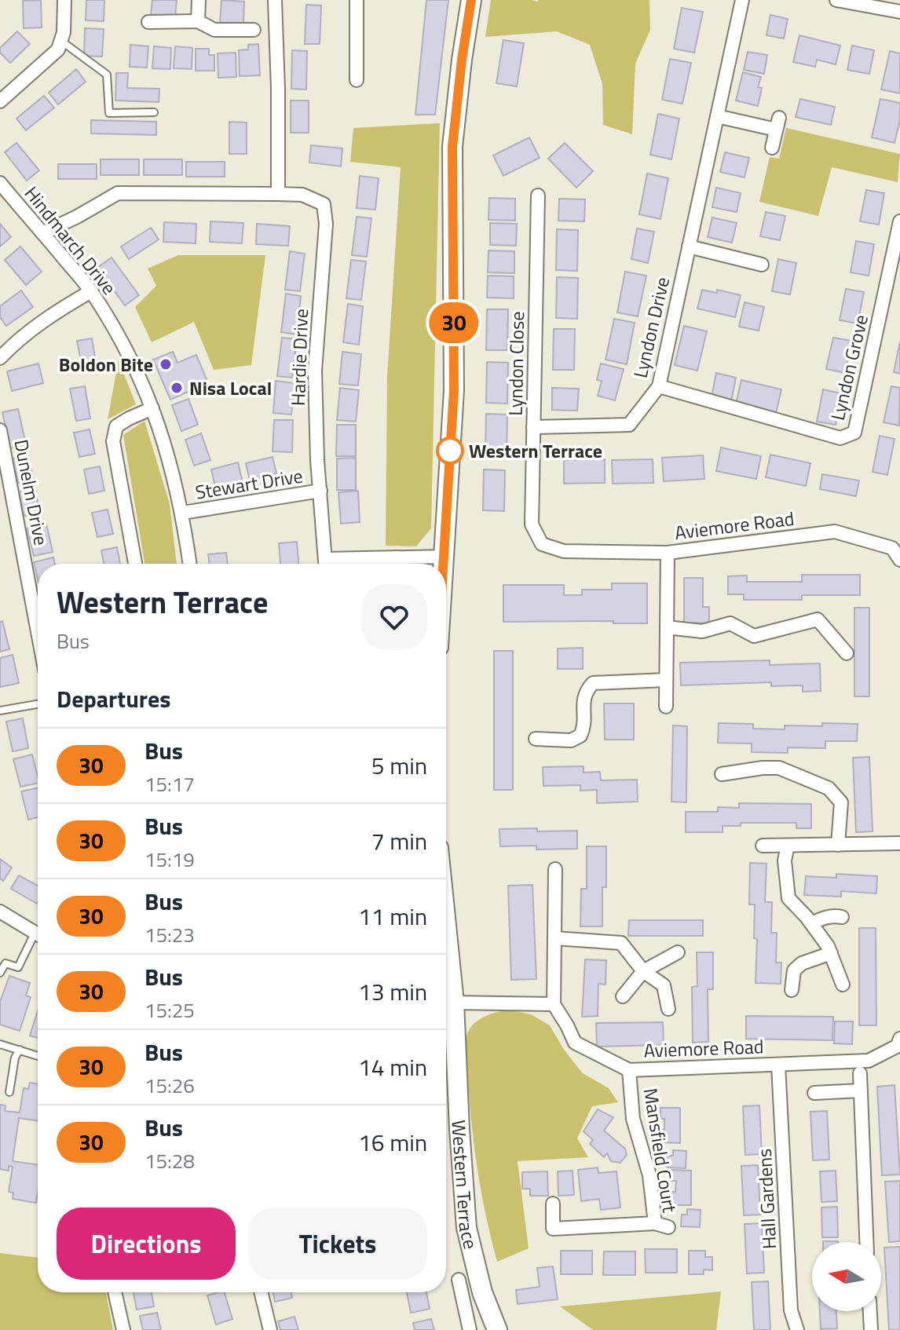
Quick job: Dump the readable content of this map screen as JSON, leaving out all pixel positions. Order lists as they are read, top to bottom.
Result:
{
  "streets": {
    "main road": ["Western Terrace"],
    "street": [
      "Hindmarch Drive",
      "Lyndon Drive",
      "Hardie Drive",
      "Lyndon Close",
      "Lyndon Grove",
      "Stewart Drive",
      "Dunelm Drive",
      "Aviemore Road",
      "Mansfield Court",
      "Hall Gardens"
    ]
  },
  "crossings": [
    ["Hindmarch Drive", "Hardie Drive"],
    ["Hindmarch Drive", "Stewart Drive"],
    ["Lyndon Drive", "Lyndon Close"],
    ["Lyndon Drive", "Lyndon Grove"],
    ["Hardie Drive", "Stewart Drive"],
    ["Lyndon Close", "Aviemore Road"],
    ["Aviemore Road", "Mansfield Court"],
    ["Aviemore Road", "Hall Gardens"]
  ],
  "places": ["Boldon Bite", "Nisa Local", "Western Terrace"],
  "lines": ["bus line 30"],
  "north": "left",
  "page": {
    "on_map": "30",
    "heading": [
      ["Western Terrace", "Bus"],
      "Departures"
    ],
    "list": [
      {
        "mark": "30",
        "name": "Bus",
        "note": "15:17",
        "value": "5 min"
      },
      {
        "mark": "30",
        "name": "Bus",
        "note": "15:19",
        "value": "7 min"
      },
      {
        "mark": "30",
        "name": "Bus",
        "note": "15:23",
        "value": "11 min"
      },
      {
        "mark": "30",
        "name": "Bus",
        "note": "15:25",
        "value": "13 min"
      },
      {
        "mark": "30",
        "name": "Bus",
        "note": "15:26",
        "value": "14 min"
      },
      {
        "mark": "30",
        "name": "Bus",
        "note": "15:28",
        "value": "16 min"
      }
    ],
    "buttons": ["Directions", "Tickets"]
  }
}
